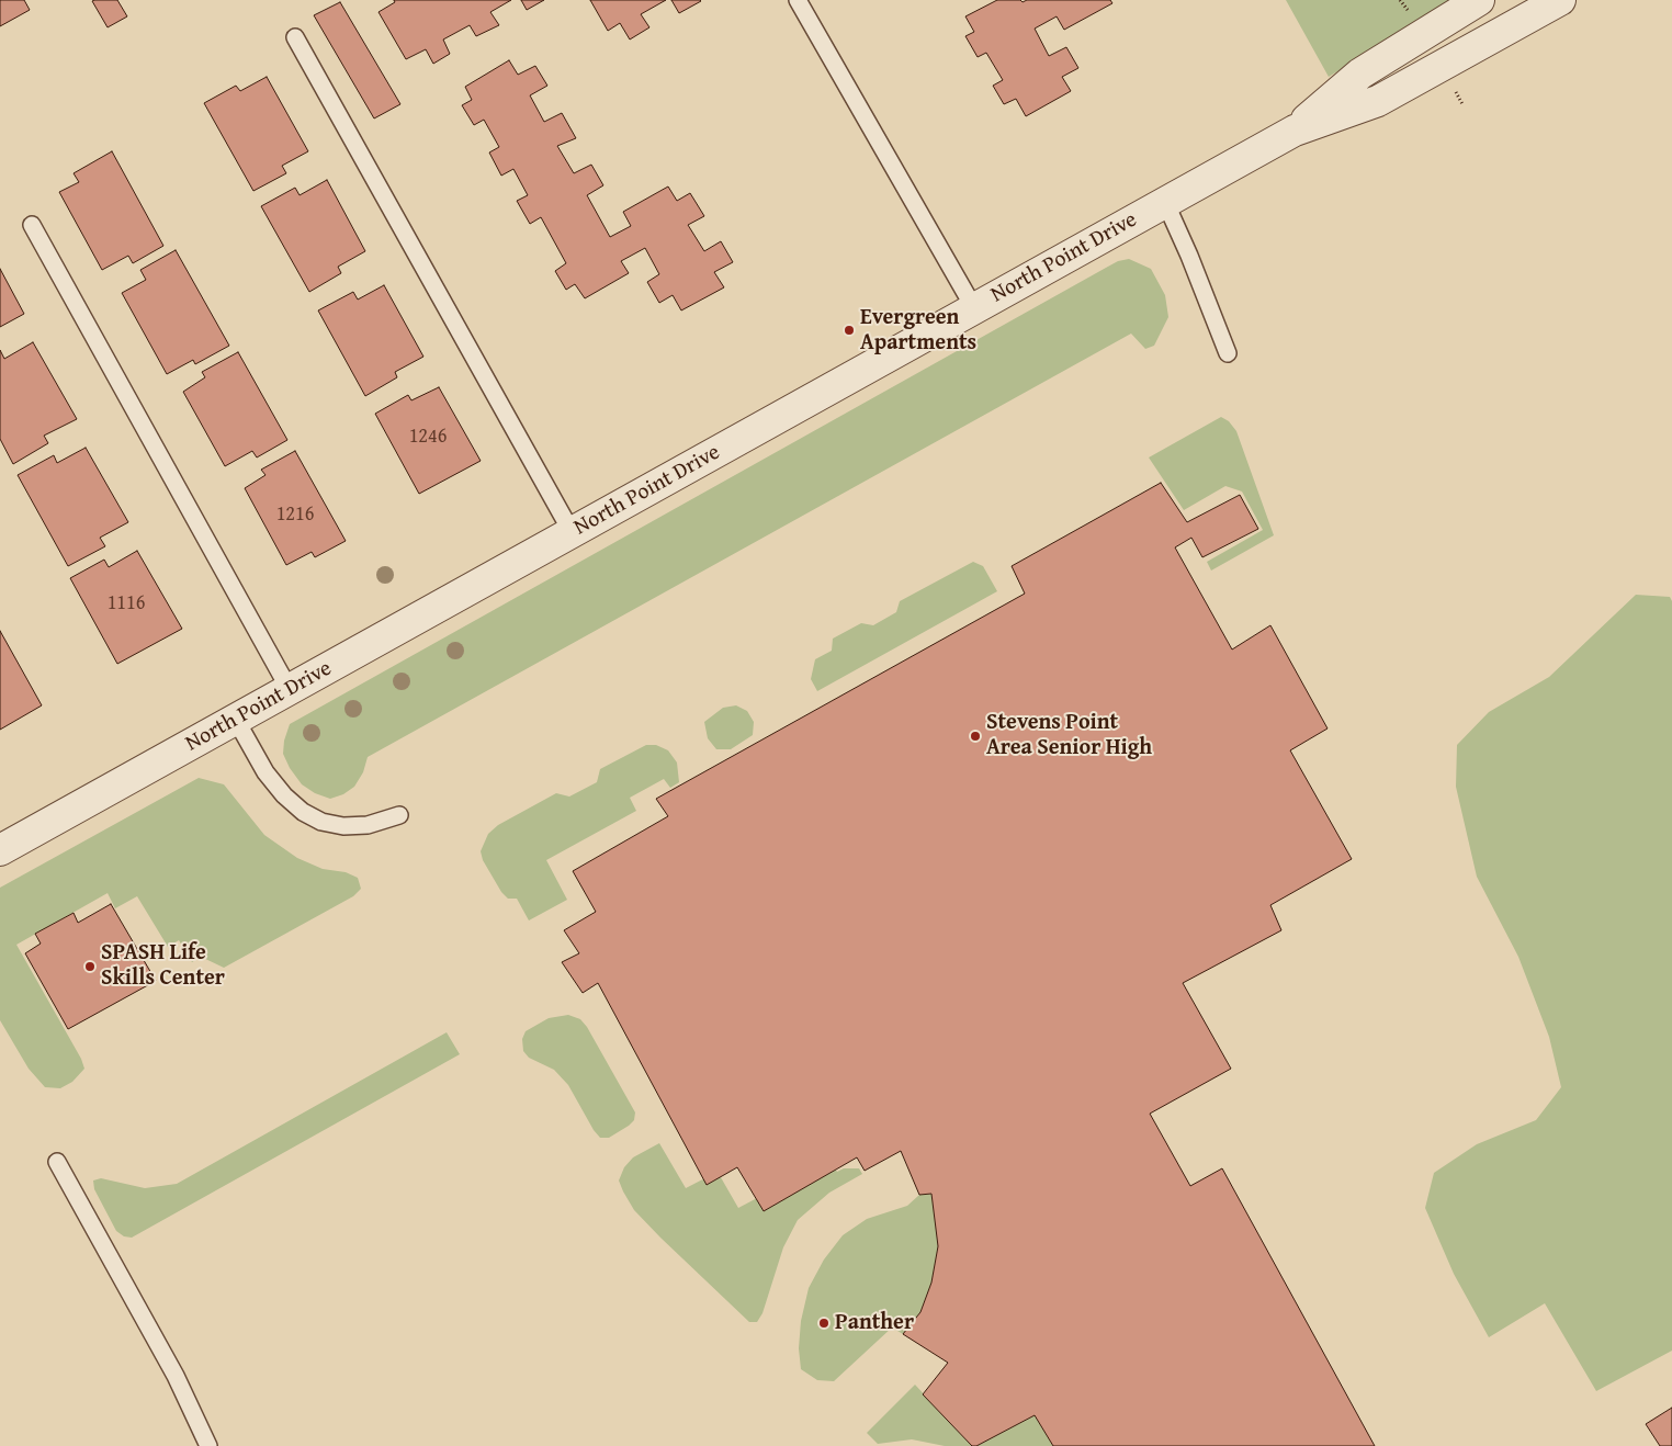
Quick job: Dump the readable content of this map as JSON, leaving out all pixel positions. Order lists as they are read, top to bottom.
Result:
{
  "streets": {
    "street": ["North Point Drive"]
  },
  "places": [
    "Evergreen Apartments",
    "Stevens Point Area Senior High",
    "SPASH Life Skills Center",
    "Panther"
  ],
  "house_numbers": ["1246", "1216", "1116"]
}
